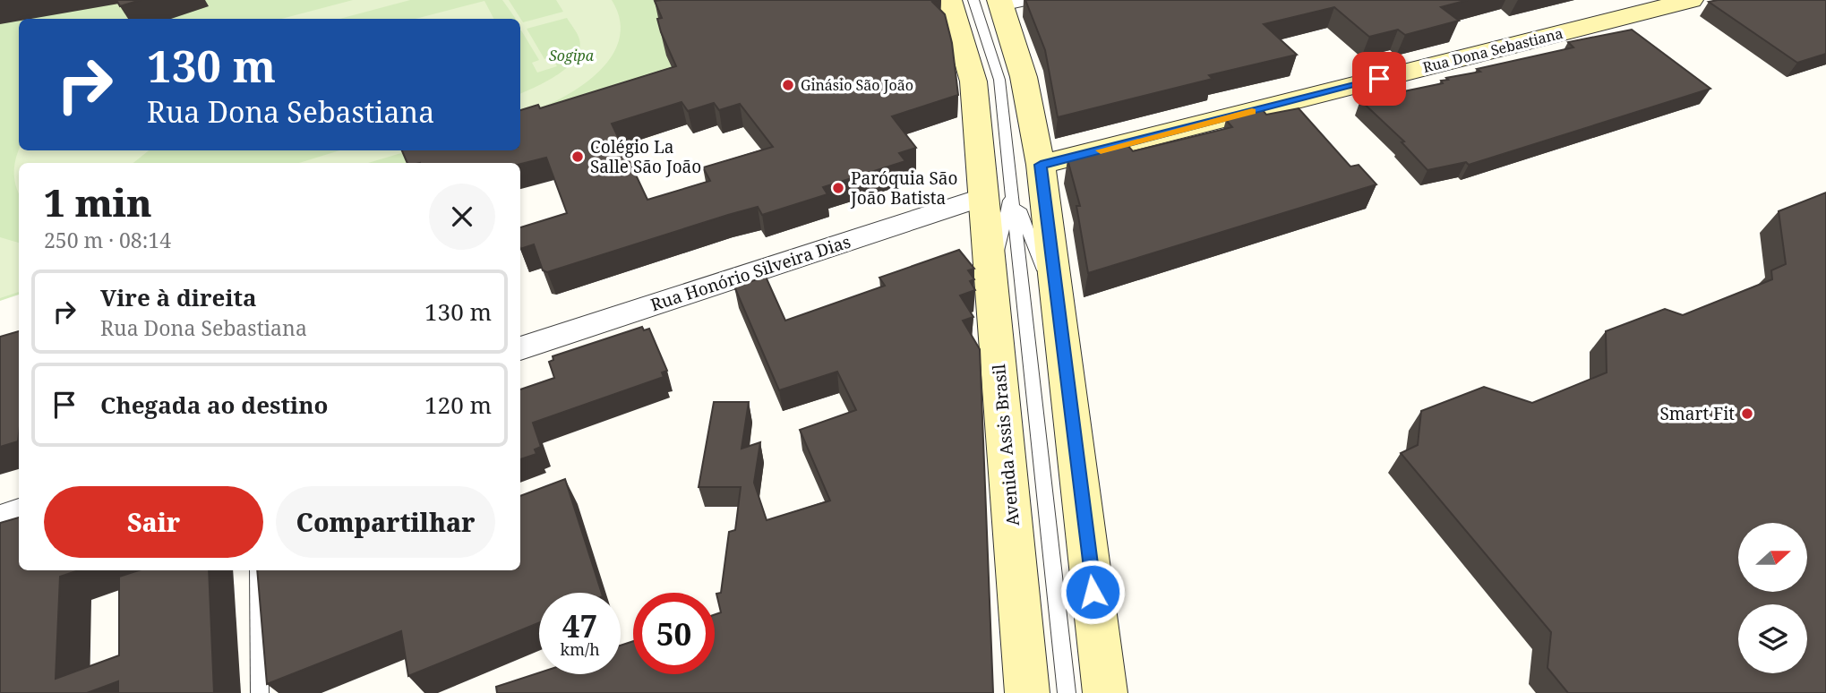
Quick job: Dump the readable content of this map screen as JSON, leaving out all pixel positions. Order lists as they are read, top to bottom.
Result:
{
  "streets": {
    "main road": ["Rua Dona Sebastiana", "Avenida Assis Brasil"],
    "street": ["Rua Honório Silveira Dias"]
  },
  "crossings": [
    ["Rua Honório Silveira Dias", "Avenida Assis Brasil"]
  ],
  "parks": ["Sogipa"],
  "places": [
    "Ginásio São João",
    "Colégio La Salle São João",
    "Paróquia São João Batista",
    "Smart Fit"
  ],
  "north": "right",
  "page": {
    "turn": ["130 m", "Rua Dona Sebastiana"],
    "heading": ["1 min", "250 m · 08:14"],
    "list": [
      {
        "name": "Vire à direita",
        "note": "Rua Dona Sebastiana",
        "value": "130 m"
      },
      {
        "name": "Chegada ao destino",
        "value": "120 m"
      }
    ],
    "buttons": ["Sair", "Compartilhar"],
    "speed": "47 km/h",
    "limit": "50"
  }
}
